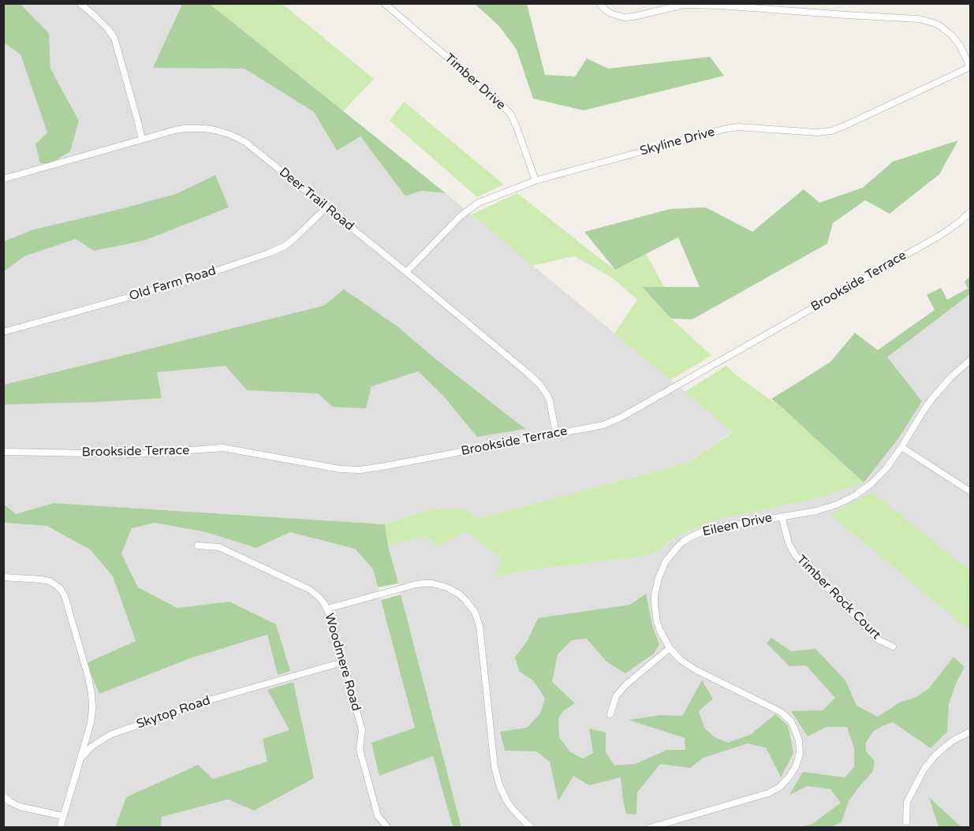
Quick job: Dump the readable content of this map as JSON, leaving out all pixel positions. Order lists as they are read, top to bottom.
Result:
{
  "streets": {
    "street": [
      "Timber Drive",
      "Skyline Drive",
      "Deer Trail Road",
      "Brookside Terrace",
      "Old Farm Road",
      "Eileen Drive",
      "Timber Rock Court",
      "Woodmere Road",
      "Skytop Road"
    ]
  },
  "crossings": [
    ["Timber Drive", "Skyline Drive"],
    ["Skyline Drive", "Deer Trail Road"],
    ["Deer Trail Road", "Brookside Terrace"],
    ["Deer Trail Road", "Old Farm Road"],
    ["Eileen Drive", "Timber Rock Court"],
    ["Woodmere Road", "Skytop Road"]
  ]
}
